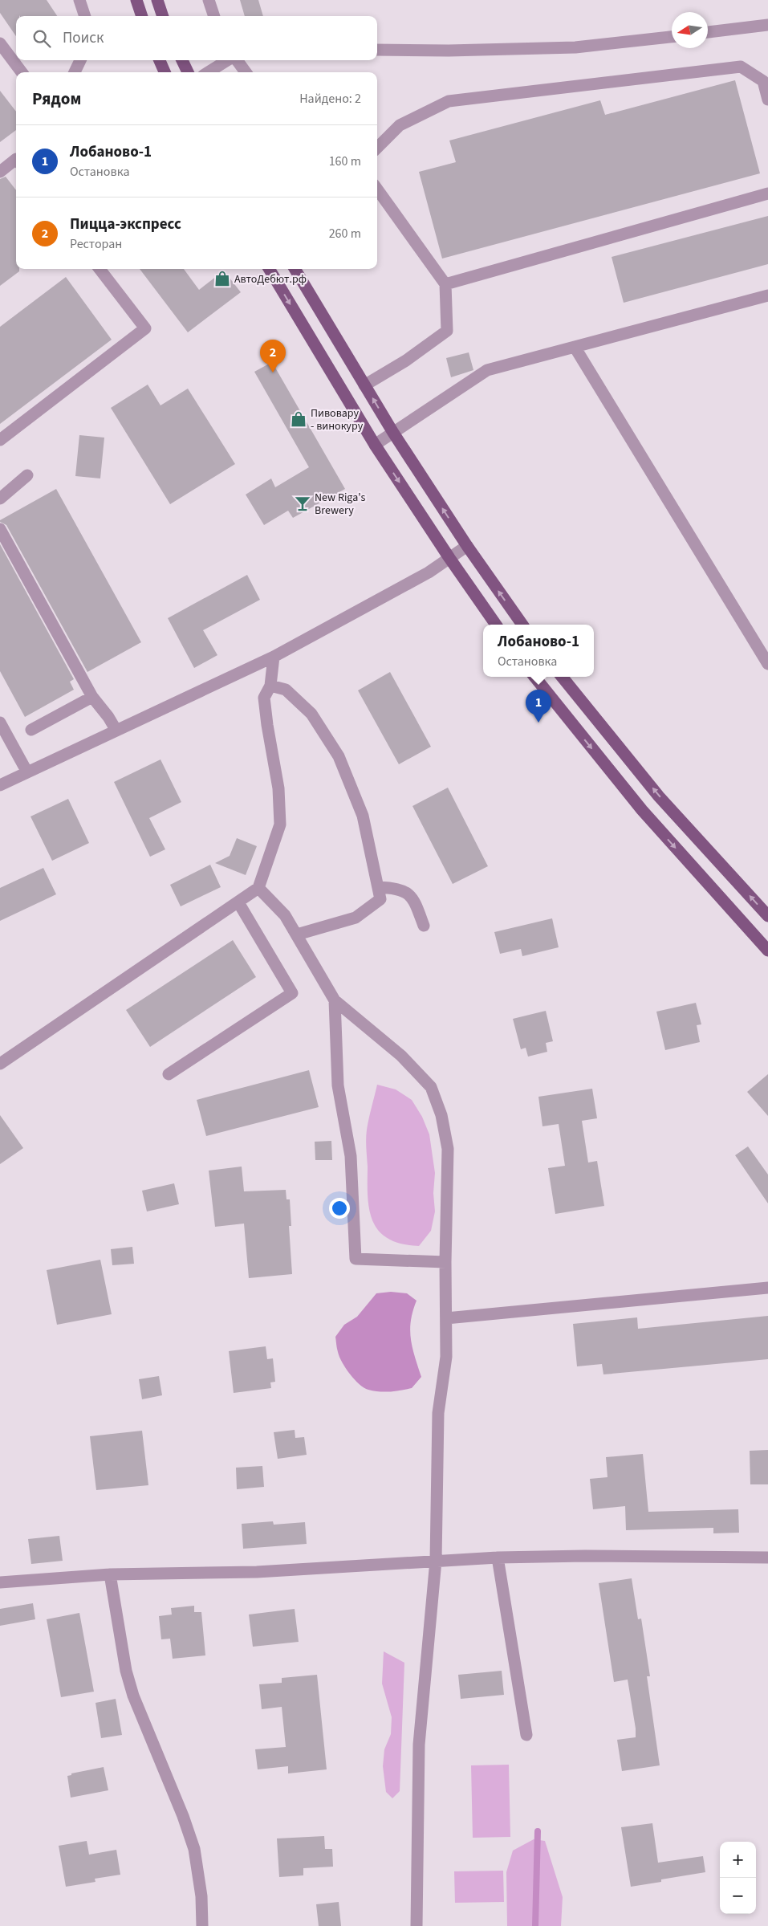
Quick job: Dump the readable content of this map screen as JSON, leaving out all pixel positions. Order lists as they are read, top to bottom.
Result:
{
  "places": {
    "shop": ["АвтоДебют.рф", "Пивовару - винокуру"],
    "bar": ["New Riga's Brewery"]
  },
  "north": "left",
  "page": {
    "search": "Поиск",
    "heading": ["Рядом", "Найдено: 2"],
    "list": [
      {
        "mark": "1",
        "name": "Лобаново-1",
        "note": "Остановка",
        "value": "160 m"
      },
      {
        "mark": "2",
        "name": "Пицца-экспресс",
        "note": "Ресторан",
        "value": "260 m"
      }
    ],
    "pins": ["2", "1"],
    "popup": ["Лобаново-1", "Остановка"],
    "map_buttons": ["+", "−"]
  }
}
